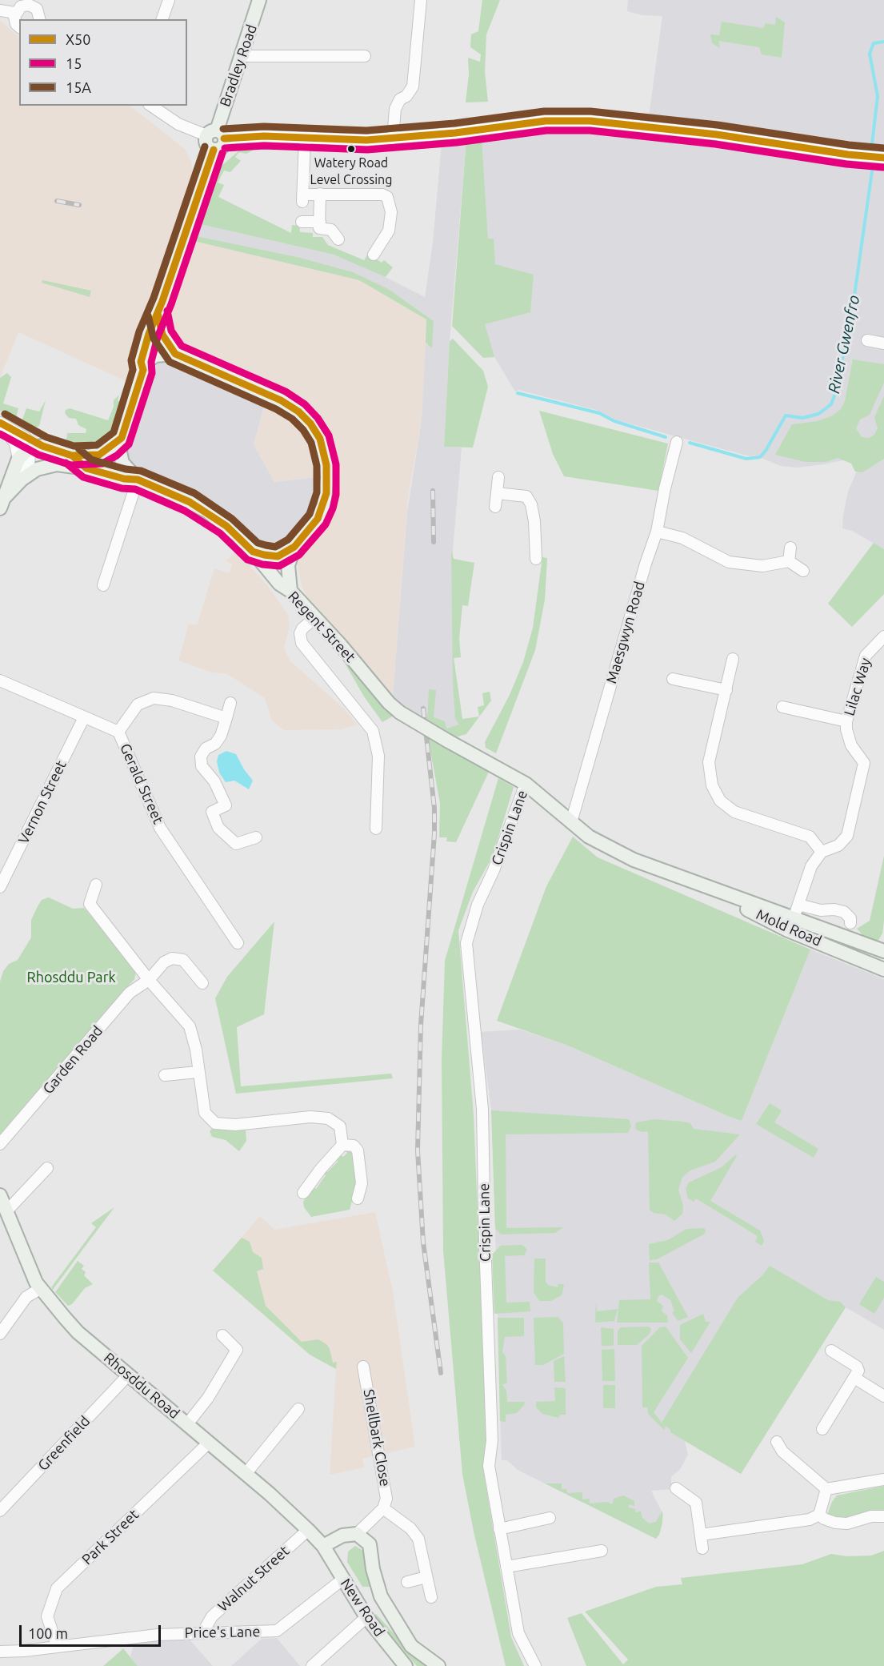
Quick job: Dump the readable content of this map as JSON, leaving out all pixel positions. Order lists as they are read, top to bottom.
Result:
{
  "streets": {
    "main road": [
      "Bradley Road",
      "Regent Street",
      "Mold Road",
      "Rhosddu Road",
      "New Road"
    ],
    "street": [
      "Maesgwyn Road",
      "Lilac Way",
      "Gerald Street",
      "Vernon Street",
      "Crispin Lane",
      "Garden Road",
      "Shellbark Close",
      "Greenfield",
      "Park Street",
      "Walnut Street",
      "Price's Lane"
    ]
  },
  "crossings": [
    ["Regent Street", "Crispin Lane"],
    ["Regent Street", "Mold Road"],
    ["Maesgwyn Road", "Mold Road"],
    ["Gerald Street", "Vernon Street"],
    ["Rhosddu Road", "Greenfield"],
    ["Rhosddu Road", "Park Street"],
    ["Rhosddu Road", "Walnut Street"],
    ["Rhosddu Road", "New Road"],
    ["Park Street", "Price's Lane"],
    ["Walnut Street", "Price's Lane"],
    ["New Road", "Price's Lane"]
  ],
  "water": ["River Gwenfro"],
  "parks": ["Rhosddu Park"],
  "places": ["Watery Road Level Crossing"],
  "lines": ["transit line 15A", "transit line X50", "transit line 15"],
  "legend": ["X50", "15", "15A"],
  "scale_bar": "100 m"
}
